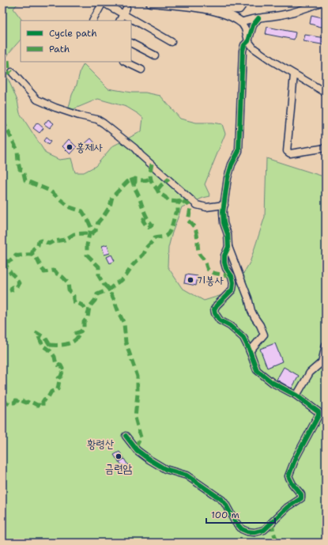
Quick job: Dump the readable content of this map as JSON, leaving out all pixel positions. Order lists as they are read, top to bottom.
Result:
{
  "parks": ["황령산"],
  "places": ["홍제사", "기봉사", "금련암"],
  "legend": ["Cycle path", "Path"],
  "scale_bar": "100 m"
}
